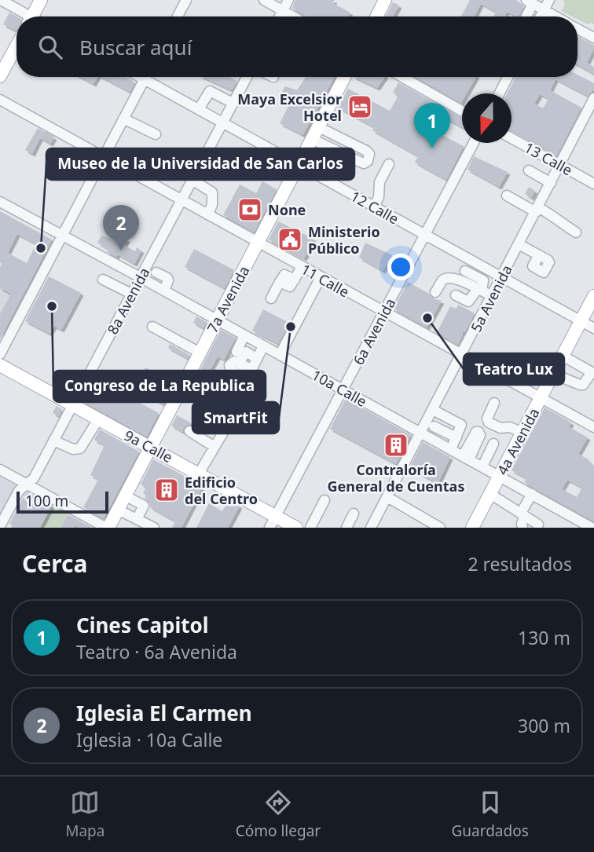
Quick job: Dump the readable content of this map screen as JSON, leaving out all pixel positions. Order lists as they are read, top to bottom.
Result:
{
  "streets": {
    "main road": ["7a Avenida", "4a Avenida", "9a Calle"],
    "street": [
      "13 Calle",
      "12 Calle",
      "11 Calle",
      "5a Avenida",
      "8a Avenida",
      "6a Avenida",
      "10a Calle"
    ]
  },
  "crossings": [
    ["13 Calle", "5a Avenida"],
    ["12 Calle", "5a Avenida"],
    ["12 Calle", "7a Avenida"],
    ["12 Calle", "8a Avenida"],
    ["12 Calle", "6a Avenida"],
    ["12 Calle", "4a Avenida"],
    ["11 Calle", "5a Avenida"],
    ["11 Calle", "7a Avenida"],
    ["11 Calle", "8a Avenida"],
    ["11 Calle", "6a Avenida"],
    ["11 Calle", "4a Avenida"],
    ["5a Avenida", "10a Calle"],
    ["7a Avenida", "10a Calle"],
    ["7a Avenida", "9a Calle"],
    ["8a Avenida", "10a Calle"],
    ["8a Avenida", "9a Calle"],
    ["6a Avenida", "10a Calle"],
    ["6a Avenida", "9a Calle"],
    ["10a Calle", "4a Avenida"]
  ],
  "places": {
    "hotel": ["Maya Excelsior Hotel"],
    "bank": ["None"],
    "public building": ["Ministerio Público"],
    "other": [
      "Museo de la Universidad de San Carlos",
      "Congreso de La Republica",
      "Teatro Lux",
      "SmartFit"
    ],
    "building": ["Contraloría General de Cuentas", "Edificio del Centro"]
  },
  "scale_bar": "100 m",
  "north": "bottom",
  "page": {
    "search": "Buscar aquí",
    "pins": ["1", "2"],
    "scale": "100 m",
    "heading": ["Cerca", "2 resultados"],
    "list": [
      {
        "mark": "1",
        "name": "Cines Capitol",
        "note": "Teatro · 6a Avenida",
        "value": "130 m"
      },
      {
        "mark": "2",
        "name": "Iglesia El Carmen",
        "note": "Iglesia · 10a Calle",
        "value": "300 m"
      }
    ],
    "nav": ["Mapa", "Cómo llegar", "Guardados"]
  }
}
